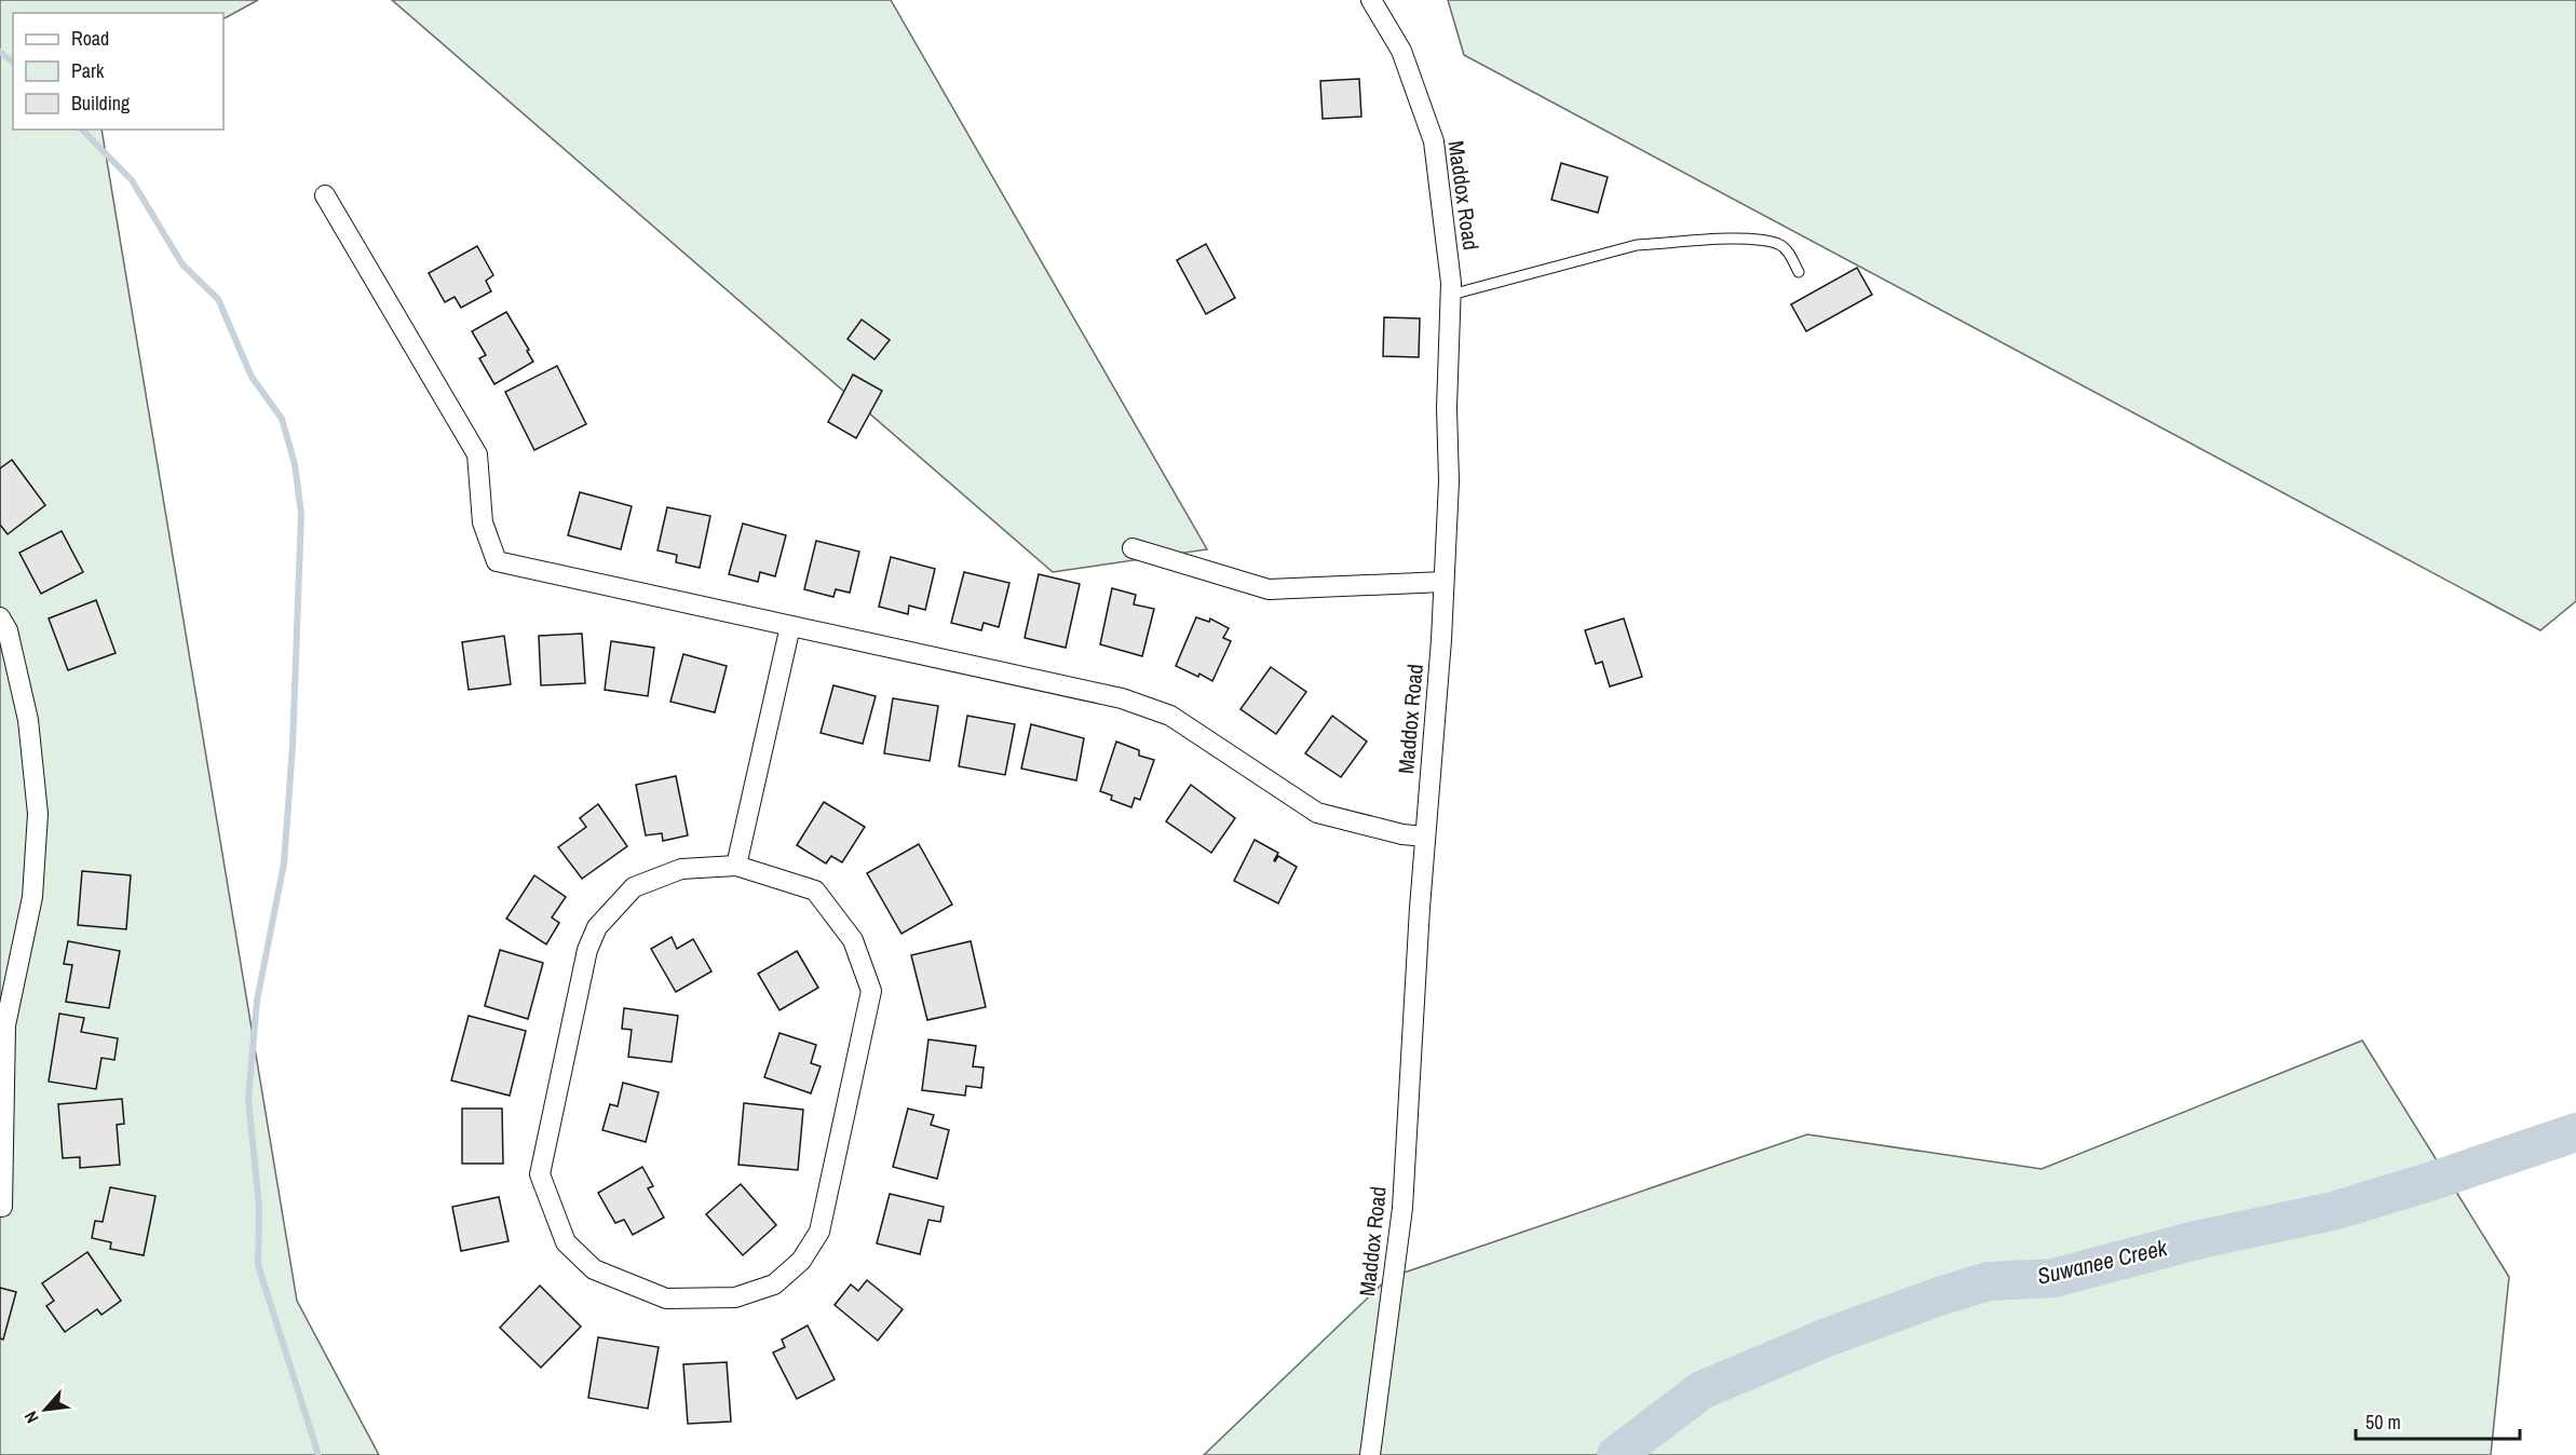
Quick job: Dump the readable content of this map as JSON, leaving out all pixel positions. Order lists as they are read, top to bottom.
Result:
{
  "streets": {
    "street": ["Maddox Road"]
  },
  "water": ["Suwanee Creek"],
  "legend": ["Road", "Park", "Building"],
  "scale_bar": "50 m",
  "north": "bottom left"
}
